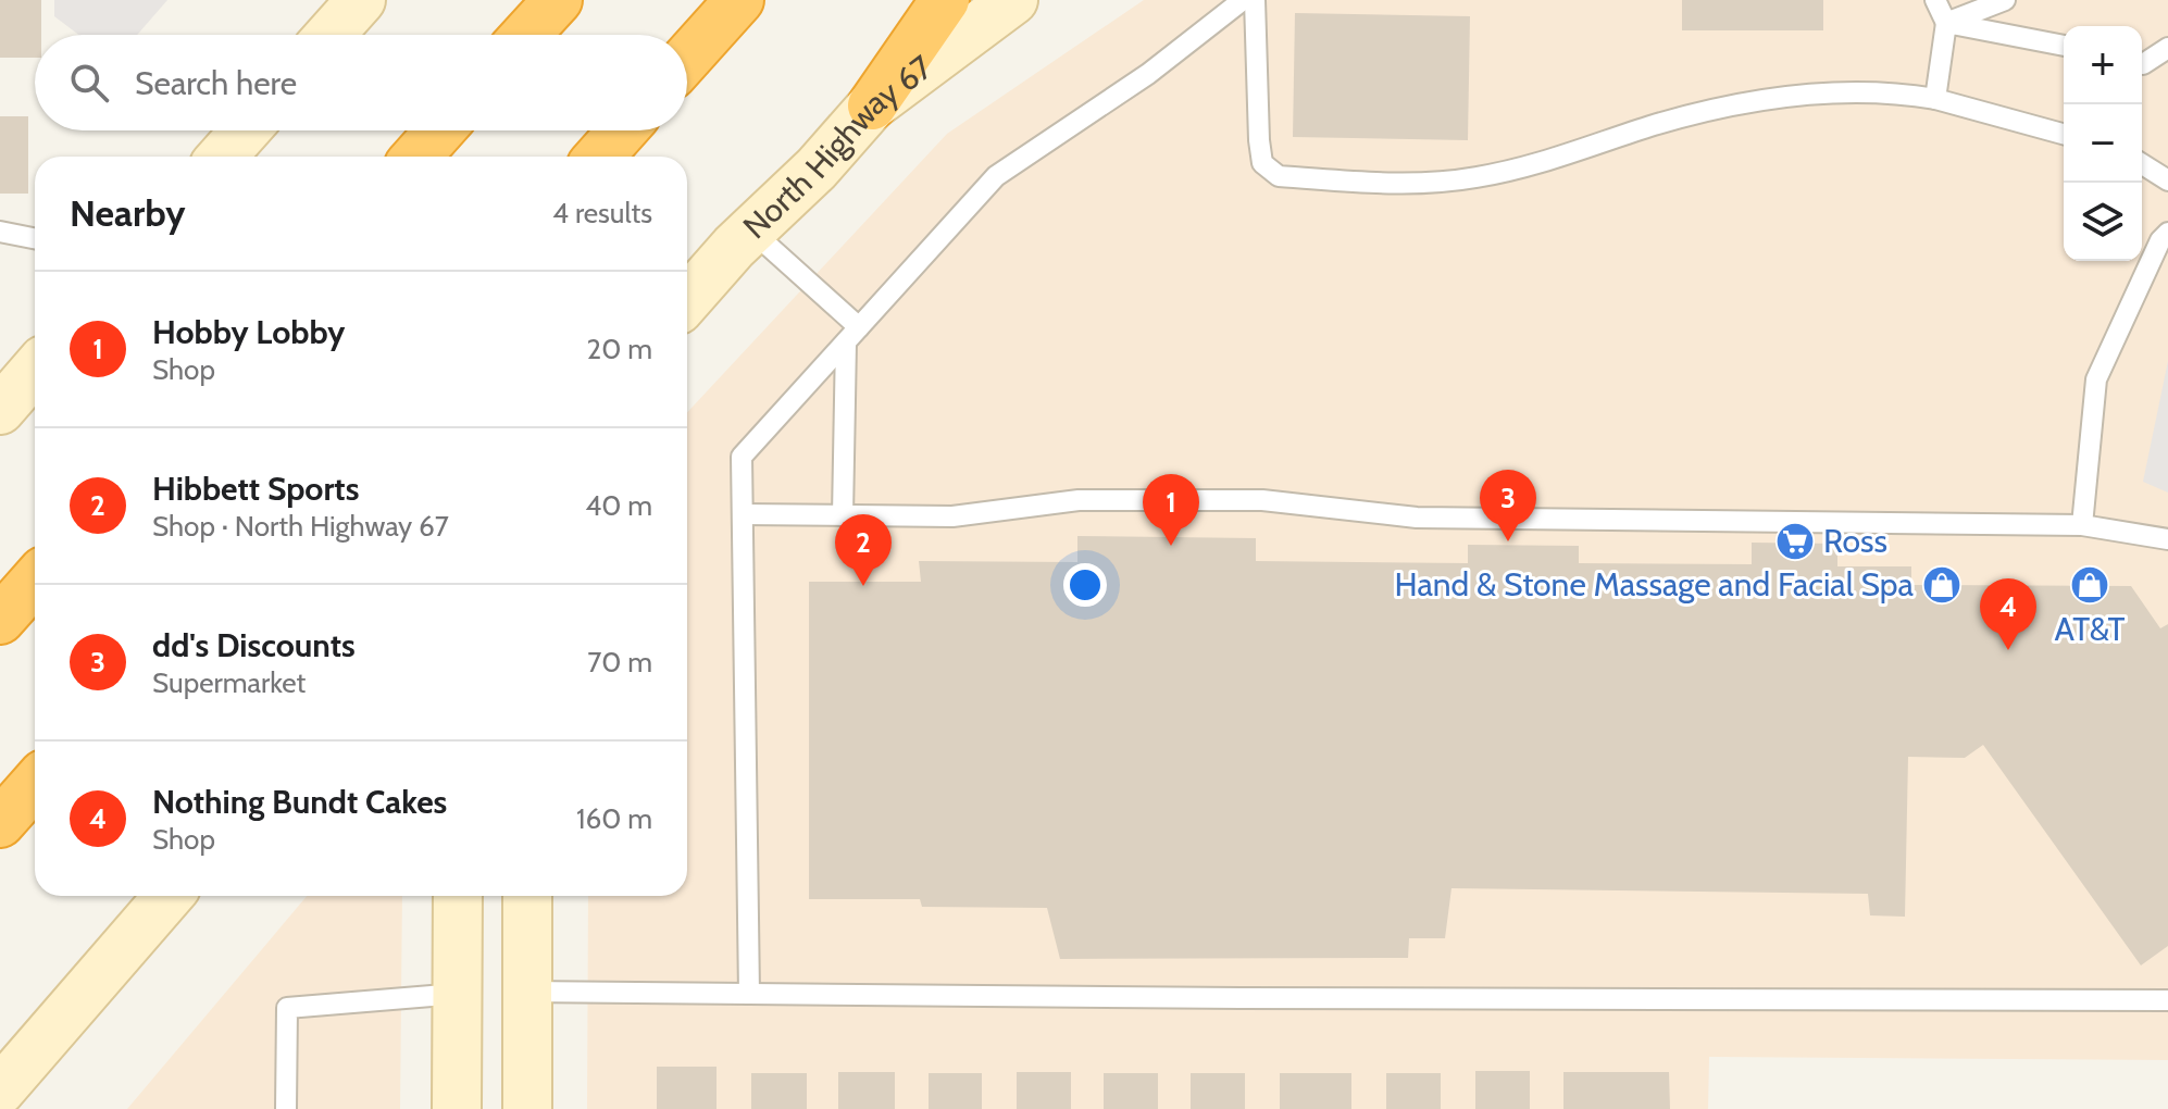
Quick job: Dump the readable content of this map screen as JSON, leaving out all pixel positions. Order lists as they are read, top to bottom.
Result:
{
  "streets": {
    "main road": ["North Highway 67"]
  },
  "places": {
    "supermarket": ["Ross"],
    "shop": ["Hand & Stone Massage and Facial Spa", "AT&T"]
  },
  "page": {
    "map_buttons": ["+", "−"],
    "search": "Search here",
    "heading": ["Nearby", "4 results"],
    "list": [
      {
        "mark": "1",
        "name": "Hobby Lobby",
        "note": "Shop",
        "value": "20 m"
      },
      {
        "mark": "2",
        "name": "Hibbett Sports",
        "note": "Shop · North Highway 67",
        "value": "40 m"
      },
      {
        "mark": "3",
        "name": "dd's Discounts",
        "note": "Supermarket",
        "value": "70 m"
      },
      {
        "mark": "4",
        "name": "Nothing Bundt Cakes",
        "note": "Shop",
        "value": "160 m"
      }
    ],
    "pins": [
      "3",
      "1",
      "2",
      "4"
    ]
  }
}
